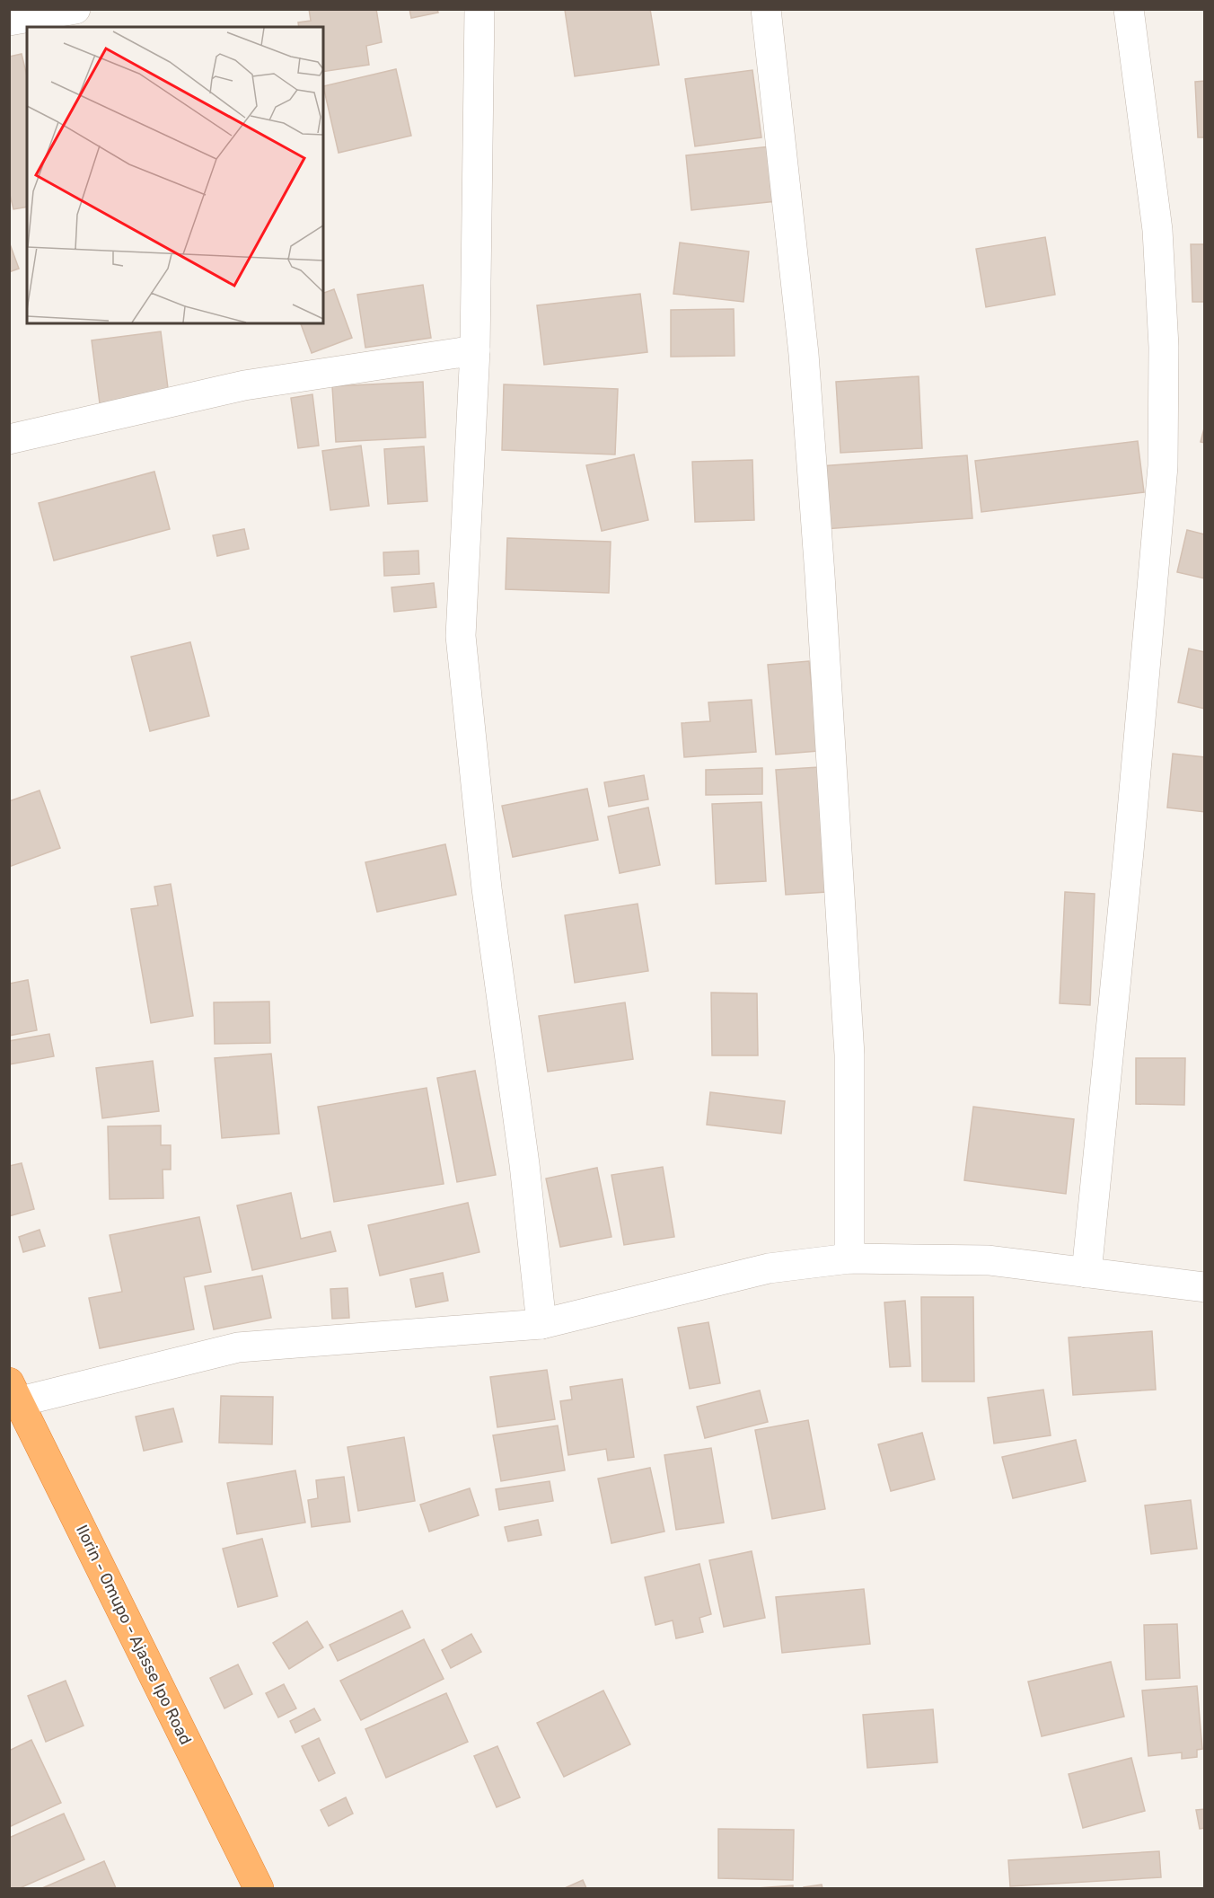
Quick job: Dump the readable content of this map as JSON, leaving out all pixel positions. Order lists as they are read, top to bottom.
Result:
{
  "streets": {
    "highway": ["Ilorin - Omupo - Ajasse Ipo Road"]
  }
}
